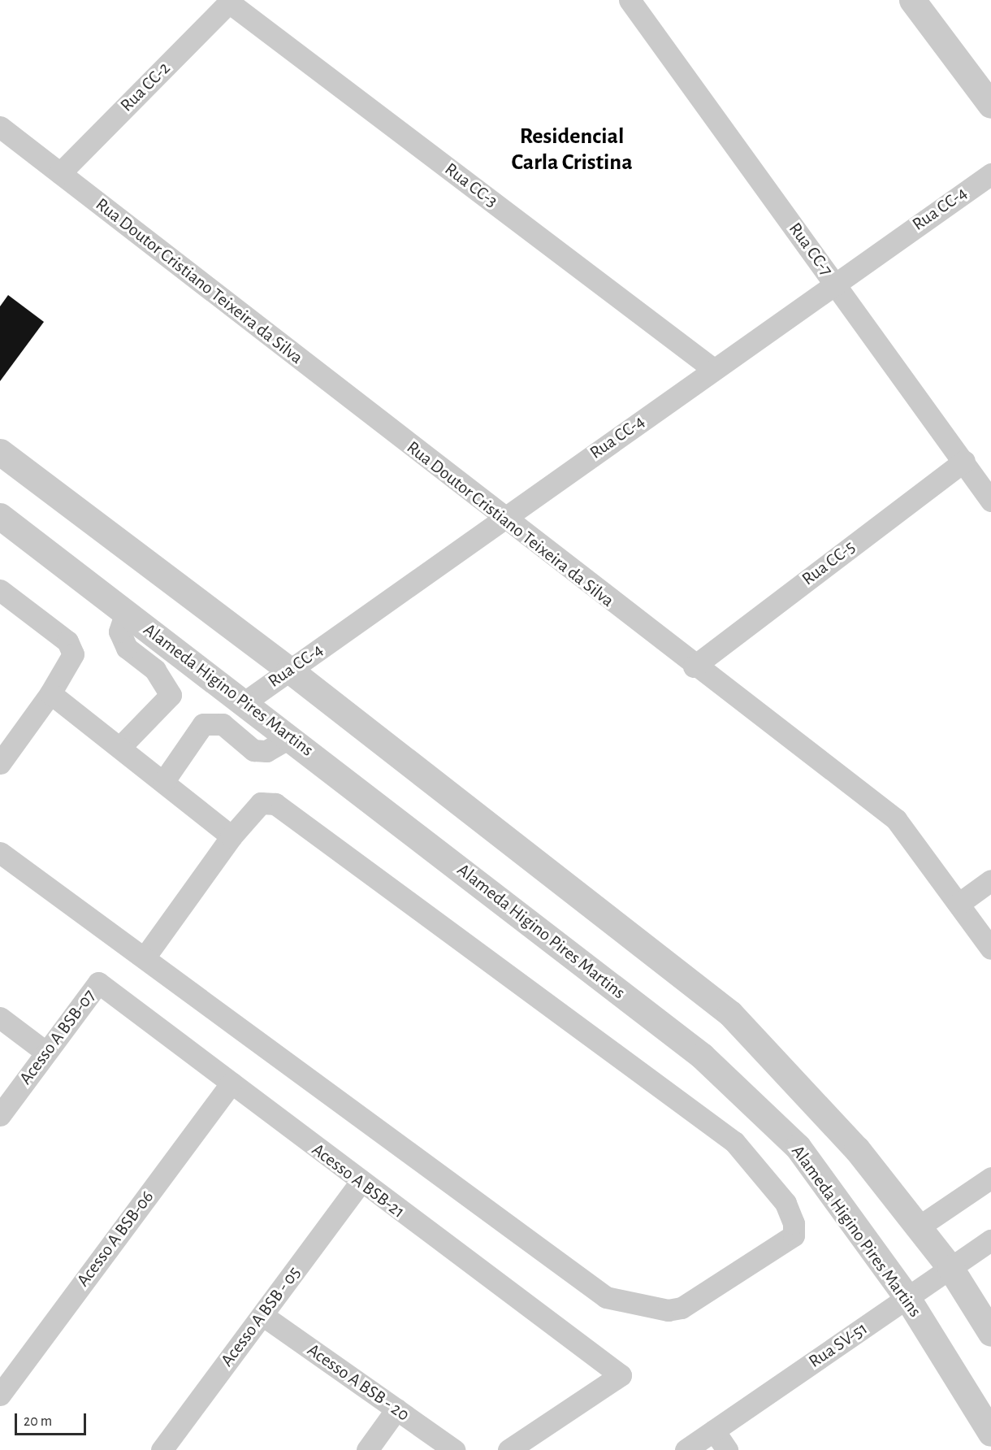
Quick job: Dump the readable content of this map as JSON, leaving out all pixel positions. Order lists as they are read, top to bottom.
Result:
{
  "streets": {
    "street": [
      "Rua CC-2",
      "Rua CC-3",
      "Rua CC-4",
      "Rua CC-7",
      "Rua Doutor Cristiano Teixeira da Silva",
      "Rua CC-5",
      "Alameda Higino Pires Martins",
      "Acesso A BSB-07",
      "Acesso A BSB-21",
      "Acesso A BSB-06",
      "Acesso A BSB - 05",
      "Rua SV-51",
      "Acesso A BSB - 20"
    ]
  },
  "crossings": [
    ["Rua CC-2", "Rua CC-3"],
    ["Rua CC-2", "Rua Doutor Cristiano Teixeira da Silva"],
    ["Rua CC-3", "Rua CC-4"],
    ["Rua CC-4", "Rua CC-7"],
    ["Rua CC-4", "Rua Doutor Cristiano Teixeira da Silva"],
    ["Rua CC-4", "Alameda Higino Pires Martins"],
    ["Rua CC-7", "Rua CC-5"],
    ["Rua Doutor Cristiano Teixeira da Silva", "Rua CC-5"],
    ["Alameda Higino Pires Martins", "Rua SV-51"],
    ["Acesso A BSB-07", "Acesso A BSB-21"],
    ["Acesso A BSB-21", "Acesso A BSB-06"],
    ["Acesso A BSB-21", "Acesso A BSB - 05"],
    ["Acesso A BSB - 05", "Acesso A BSB - 20"]
  ],
  "districts": ["Residencial Carla Cristina"],
  "scale_bar": "20 m"
}
